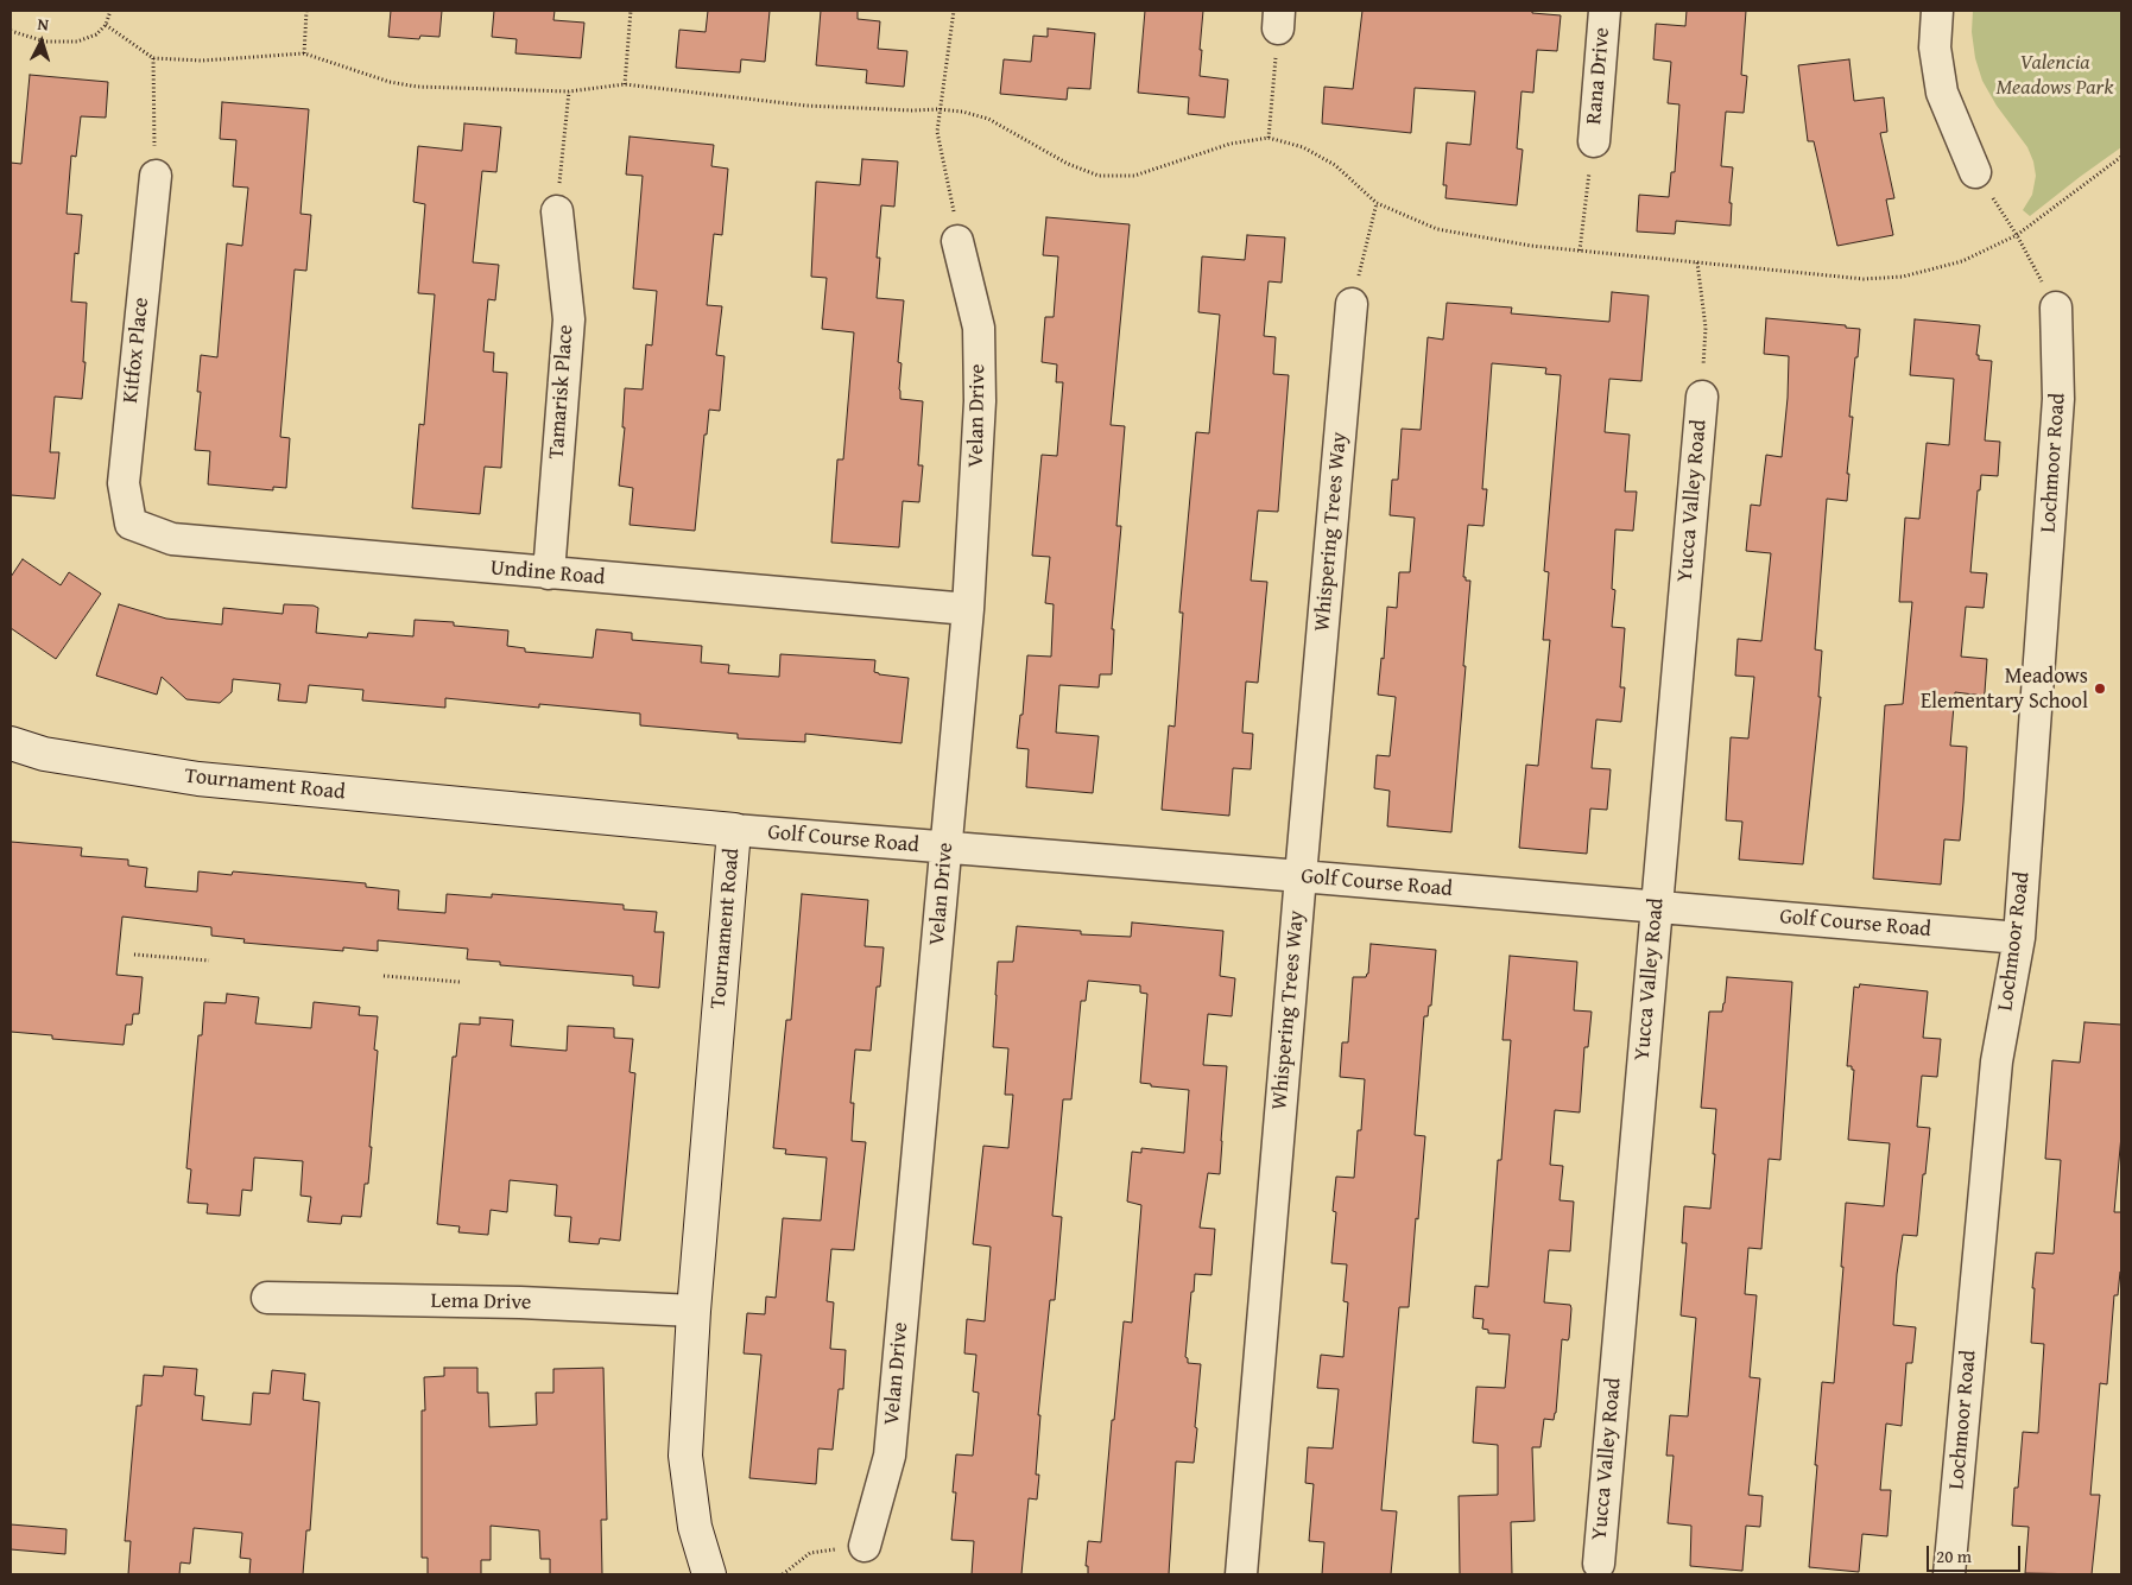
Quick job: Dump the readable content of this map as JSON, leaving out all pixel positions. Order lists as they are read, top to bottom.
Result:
{
  "streets": {
    "street": [
      "Rana Drive",
      "Kitfox Place",
      "Tamarisk Place",
      "Velan Drive",
      "Lochmoor Road",
      "Yucca Valley Road",
      "Whispering Trees Way",
      "Undine Road",
      "Tournament Road",
      "Golf Course Road",
      "Lema Drive"
    ]
  },
  "crossings": [
    ["Kitfox Place", "Undine Road"],
    ["Tamarisk Place", "Undine Road"],
    ["Velan Drive", "Undine Road"],
    ["Velan Drive", "Golf Course Road"],
    ["Lochmoor Road", "Golf Course Road"],
    ["Yucca Valley Road", "Golf Course Road"],
    ["Whispering Trees Way", "Golf Course Road"],
    ["Tournament Road", "Golf Course Road"],
    ["Tournament Road", "Lema Drive"]
  ],
  "parks": ["Valencia Meadows Park"],
  "places": ["Meadows Elementary School"],
  "scale_bar": "20 m",
  "north": "top"
}
